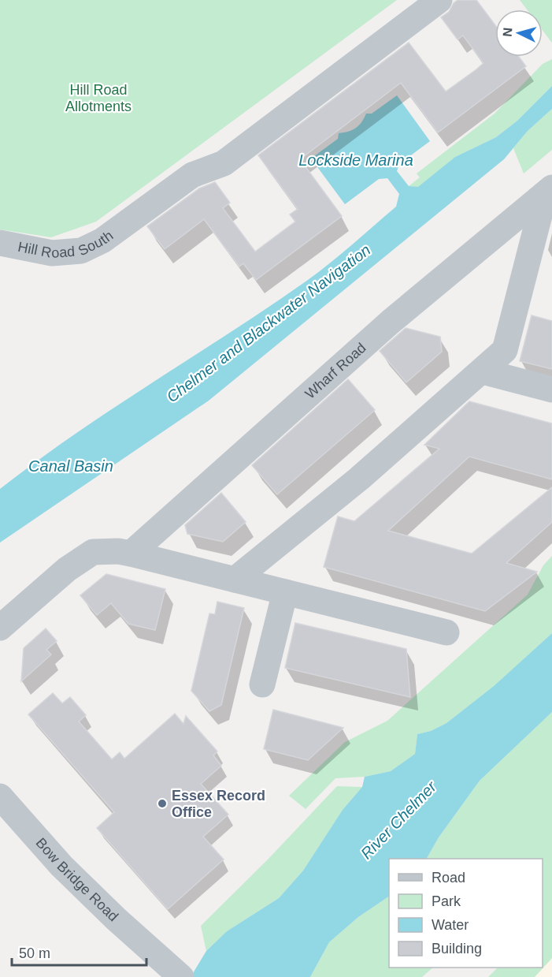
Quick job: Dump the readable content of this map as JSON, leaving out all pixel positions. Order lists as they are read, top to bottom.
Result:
{
  "streets": {
    "street": ["Hill Road South", "Wharf Road", "Bow Bridge Road"]
  },
  "water": [
    "Lockside Marina",
    "Chelmer and Blackwater Navigation",
    "Canal Basin",
    "River Chelmer"
  ],
  "parks": ["Hill Road Allotments"],
  "places": ["Essex Record Office"],
  "legend": [
    "Road",
    "Park",
    "Water",
    "Building"
  ],
  "scale_bar": "50 m",
  "north": "left"
}
